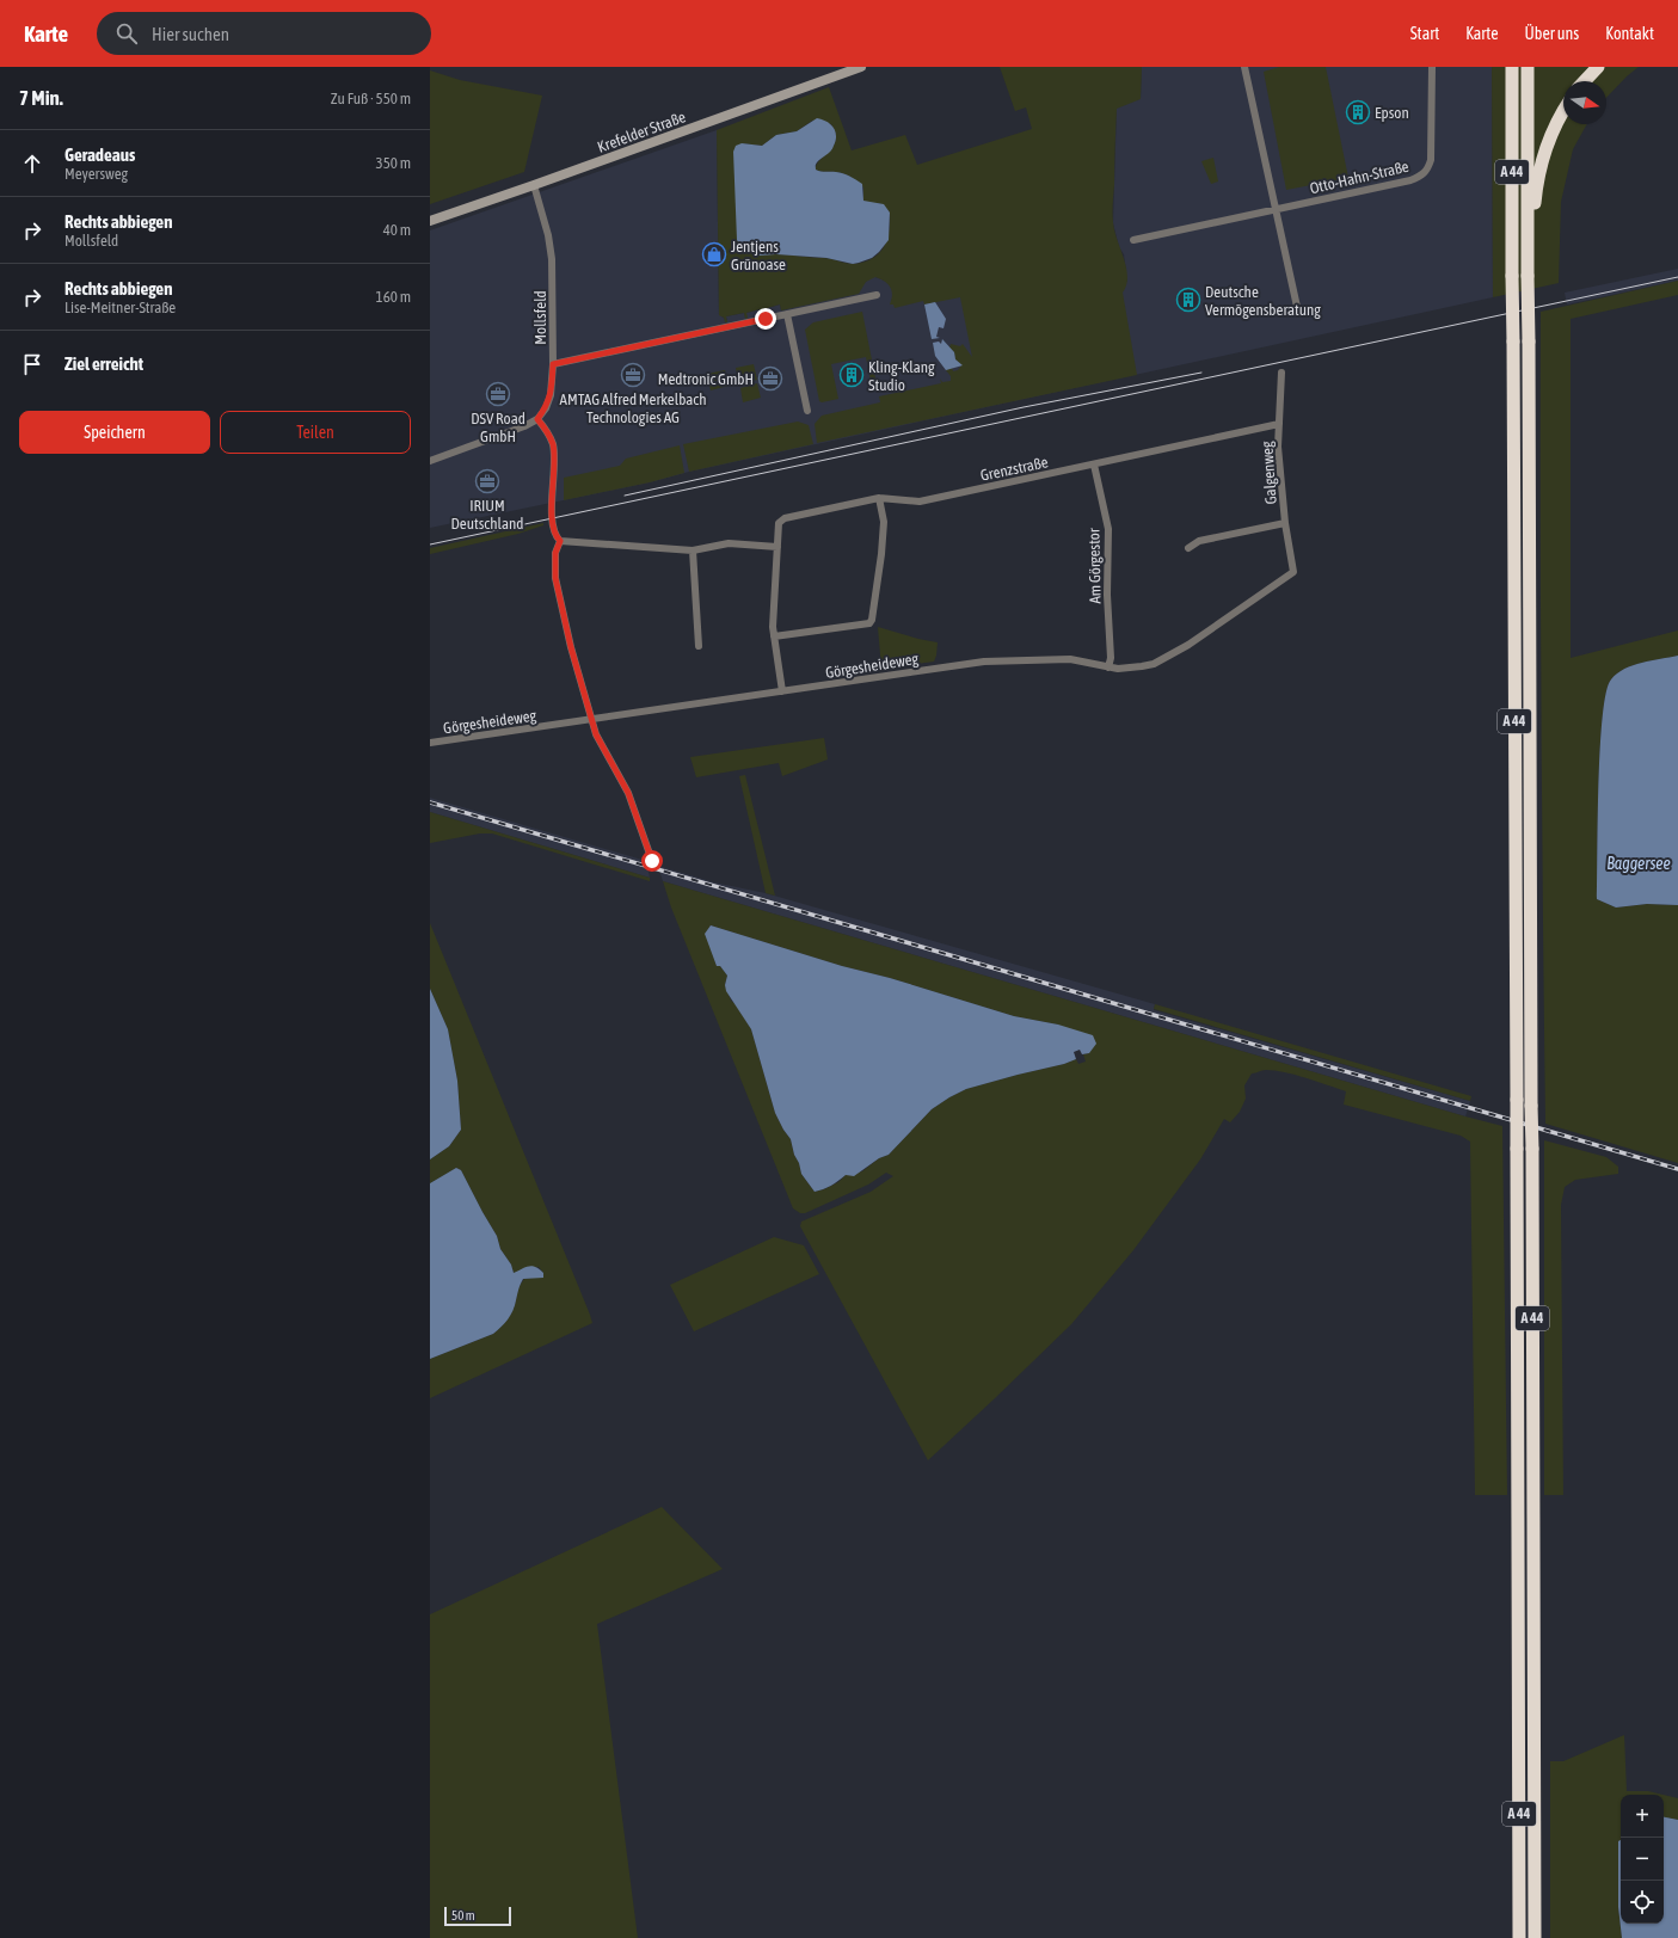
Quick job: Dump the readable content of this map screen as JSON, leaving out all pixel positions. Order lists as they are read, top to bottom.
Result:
{
  "streets": {
    "highway": ["A 44"],
    "main road": ["Krefelder Straße"],
    "street": [
      "Otto-Hahn-Straße",
      "Mollsfeld",
      "Grenzstraße",
      "Galgenweg",
      "Am Görgestor",
      "Görgesheideweg"
    ]
  },
  "crossings": [
    ["Krefelder Straße", "Mollsfeld"],
    ["Grenzstraße", "Galgenweg"],
    ["Grenzstraße", "Am Görgestor"],
    ["Galgenweg", "Görgesheideweg"],
    ["Am Görgestor", "Görgesheideweg"]
  ],
  "water": ["Baggersee"],
  "places": {
    "building": ["Epson", "Deutsche Vermögensberatung", "Kling-Klang Studio"],
    "shop": ["Jentjens Grünoase"],
    "office": [
      "AMTAG Alfred Merkelbach Technologies AG",
      "Medtronic GmbH",
      "DSV Road GmbH",
      "IRIUM Deutschland"
    ]
  },
  "scale_bar": "50 m",
  "north": "right",
  "page": {
    "header": "Karte",
    "search": "Hier suchen",
    "nav": [
      "Start",
      "Karte",
      "Über uns",
      "Kontakt"
    ],
    "heading": ["7 Min.", "Zu Fuß · 550 m"],
    "list": [
      ["Geradeaus", "Meyersweg", "350 m"],
      ["Rechts abbiegen", "Mollsfeld", "40 m"],
      ["Rechts abbiegen", "Lise-Meitner-Straße", "160 m"],
      "Ziel erreicht"
    ],
    "buttons": ["Speichern", "Teilen"],
    "map_buttons": ["+", "−"],
    "scale": "50 m"
  }
}
